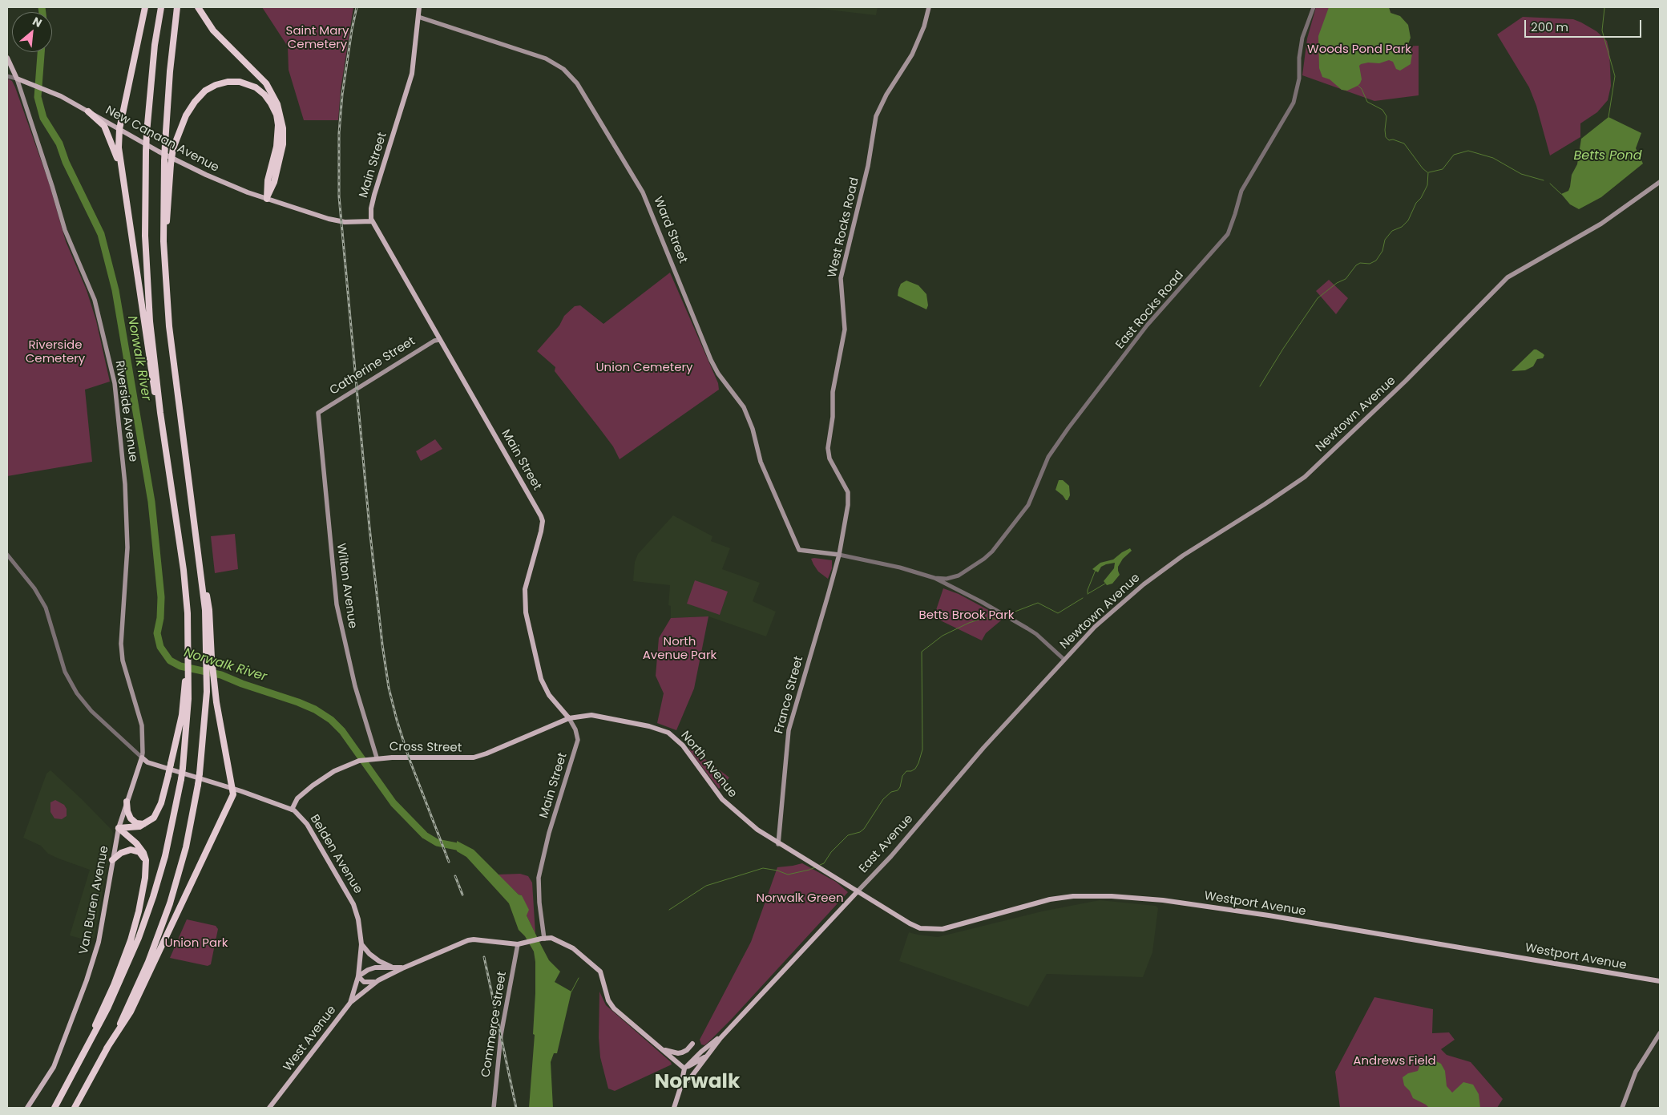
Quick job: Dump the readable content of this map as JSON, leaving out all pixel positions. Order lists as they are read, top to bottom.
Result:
{
  "streets": {
    "main road": [
      "New Canaan Avenue",
      "Main Street",
      "West Rocks Road",
      "Ward Street",
      "Catherine Street",
      "Riverside Avenue",
      "Newtown Avenue",
      "Wilton Avenue",
      "France Street",
      "Cross Street",
      "North Avenue",
      "East Avenue",
      "Belden Avenue",
      "Van Buren Avenue",
      "Westport Avenue",
      "Commerce Street",
      "West Avenue"
    ],
    "street": ["East Rocks Road"]
  },
  "crossings": [
    ["New Canaan Avenue", "Main Street"],
    ["New Canaan Avenue", "Riverside Avenue"],
    ["Main Street", "Ward Street"],
    ["Main Street", "Catherine Street"],
    ["Main Street", "Cross Street"],
    ["Main Street", "North Avenue"],
    ["West Rocks Road", "Ward Street"],
    ["West Rocks Road", "France Street"],
    ["Ward Street", "France Street"],
    ["Catherine Street", "Wilton Avenue"],
    ["Riverside Avenue", "Belden Avenue"],
    ["Riverside Avenue", "Van Buren Avenue"],
    ["Newtown Avenue", "East Avenue"],
    ["Wilton Avenue", "Cross Street"],
    ["France Street", "North Avenue"],
    ["Cross Street", "North Avenue"],
    ["Cross Street", "Belden Avenue"],
    ["North Avenue", "East Avenue"],
    ["North Avenue", "Westport Avenue"],
    ["East Avenue", "Westport Avenue"],
    ["Belden Avenue", "Van Buren Avenue"],
    ["Belden Avenue", "West Avenue"]
  ],
  "districts": ["Norwalk"],
  "water": ["Betts Pond", "Norwalk River"],
  "parks": [
    "Saint Mary Cemetery",
    "Woods Pond Park",
    "Riverside Cemetery",
    "Union Cemetery",
    "Betts Brook Park",
    "North Avenue Park",
    "Norwalk Green",
    "Union Park",
    "Andrews Field"
  ],
  "scale_bar": "200 m",
  "north": "top right"
}
